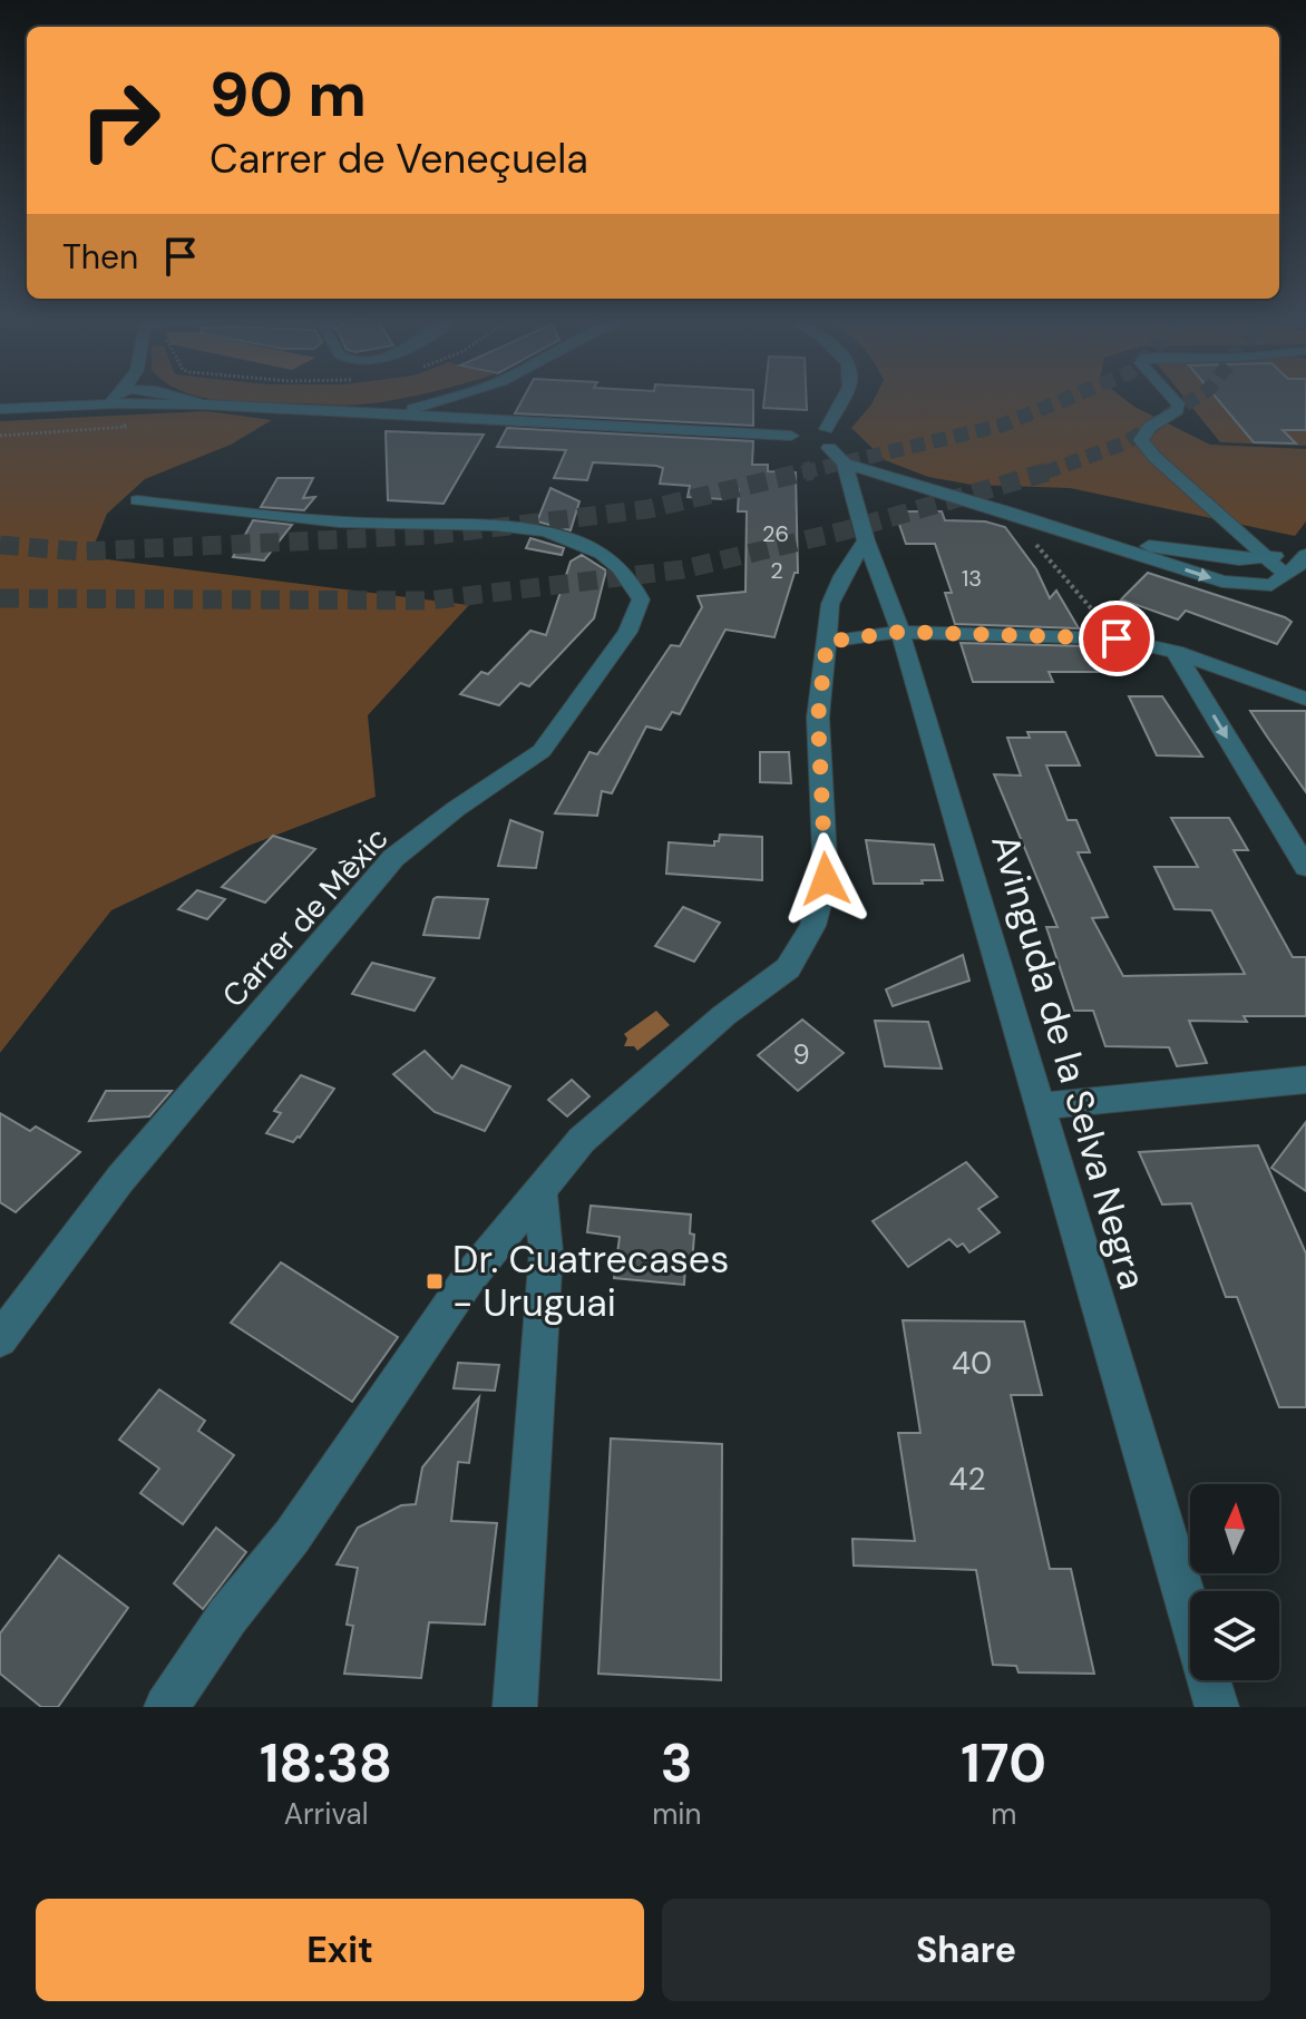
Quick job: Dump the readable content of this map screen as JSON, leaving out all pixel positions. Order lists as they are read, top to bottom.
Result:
{
  "streets": {
    "street": ["Carrer de Mèxic", "Avinguda de la Selva Negra"]
  },
  "places": {
    "transit": ["Dr. Cuatrecases - Uruguai"]
  },
  "house_numbers": [
    "26",
    "2",
    "13",
    "9",
    "40",
    "42"
  ],
  "north": "top",
  "page": {
    "turn": ["90 m", "Carrer de Veneçuela"],
    "then": "Then",
    "eta": [
      "18:38",
      "Arrival",
      "3",
      "min",
      "170",
      "m"
    ],
    "buttons": ["Exit", "Share"]
  }
}
